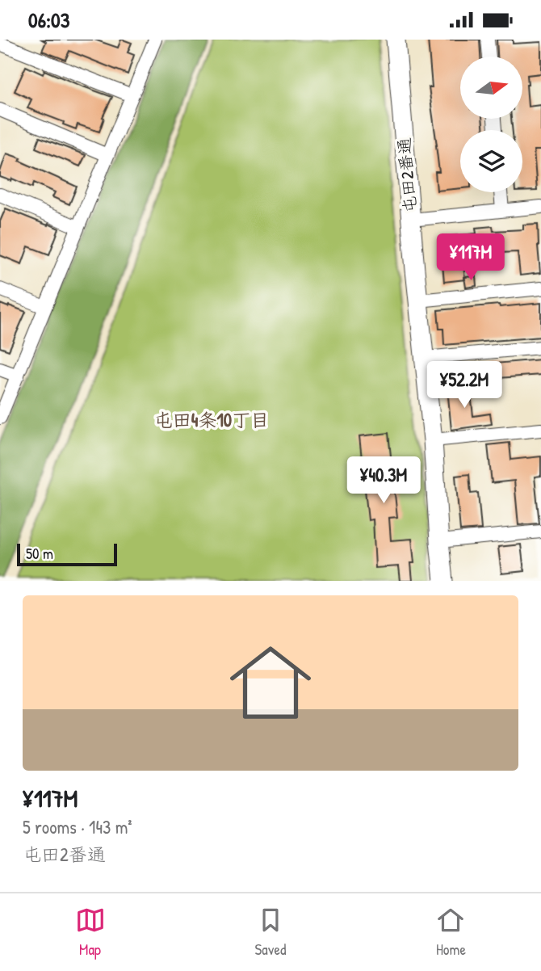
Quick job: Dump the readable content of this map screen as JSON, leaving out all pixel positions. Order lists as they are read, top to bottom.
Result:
{
  "streets": {
    "street": ["屯田2番通"]
  },
  "districts": ["屯田4条10丁目"],
  "scale_bar": "50 m",
  "north": "right",
  "page": {
    "status": "06:03",
    "price": ["¥117M", "¥52.2M", "¥40.3M"],
    "scale": "50 m",
    "list": [
      {
        "name": "¥117M",
        "note": "5 rooms · 143 m² · 屯田2番通"
      }
    ],
    "tabs": ["Map", "Saved", "Home"]
  }
}
